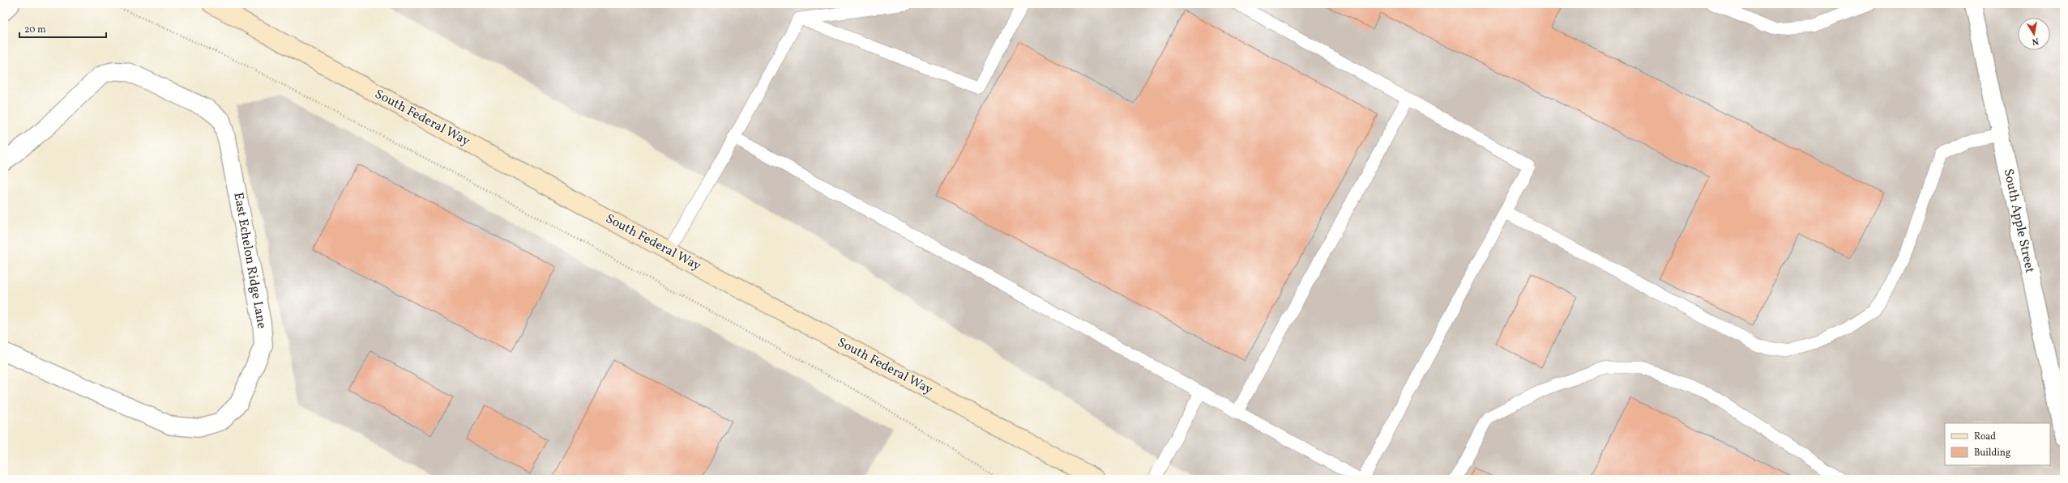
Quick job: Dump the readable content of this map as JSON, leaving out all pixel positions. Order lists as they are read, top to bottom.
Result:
{
  "streets": {
    "main road": ["South Federal Way"],
    "street": ["South Apple Street", "East Echelon Ridge Lane"]
  },
  "legend": ["Road", "Building"],
  "scale_bar": "20 m",
  "north": "bottom"
}
